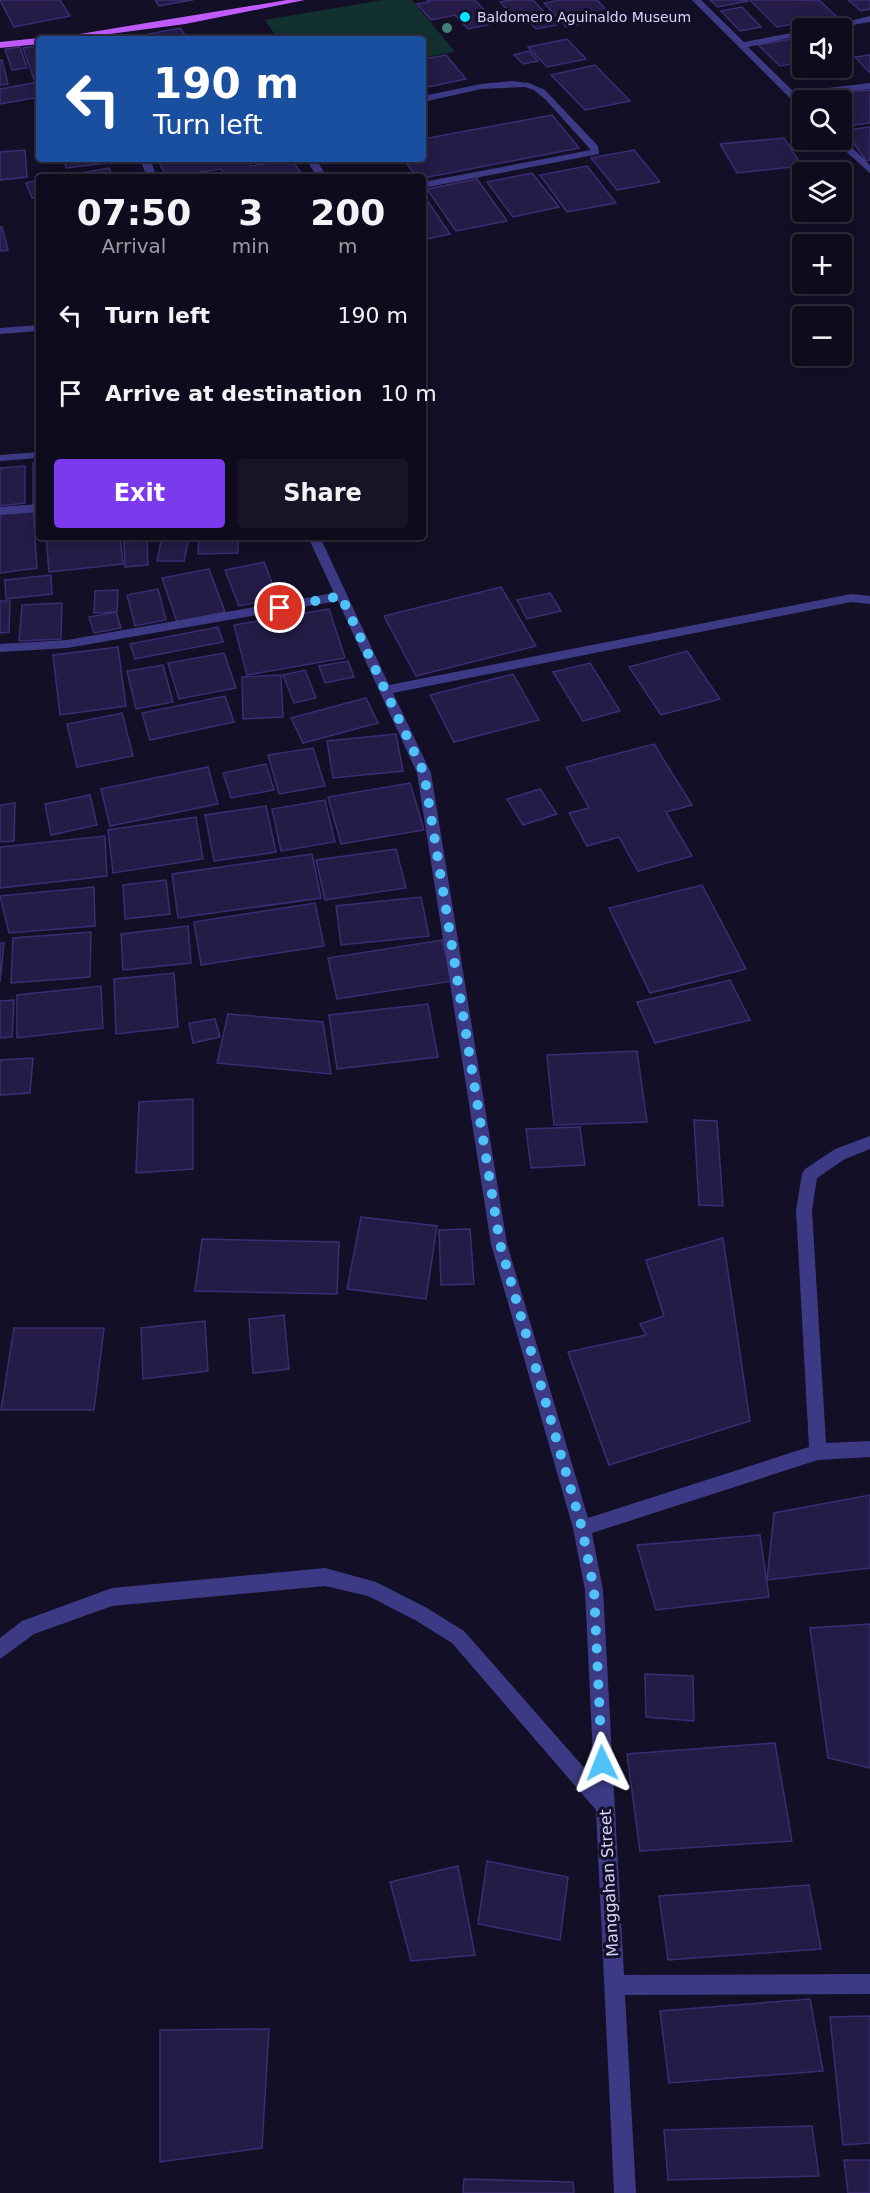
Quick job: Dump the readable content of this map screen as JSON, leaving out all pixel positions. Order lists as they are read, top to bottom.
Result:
{
  "streets": {
    "street": ["Manggahan Street"]
  },
  "places": ["Baldomero Aguinaldo Museum"],
  "page": {
    "map_buttons": ["+", "−"],
    "turn": ["190 m", "Turn left"],
    "eta": [
      "07:50",
      "Arrival",
      "3",
      "min",
      "200",
      "m"
    ],
    "list": [
      {
        "name": "Turn left",
        "value": "190 m"
      },
      {
        "name": "Arrive at destination",
        "value": "10 m"
      }
    ],
    "buttons": ["Exit", "Share"]
  }
}
